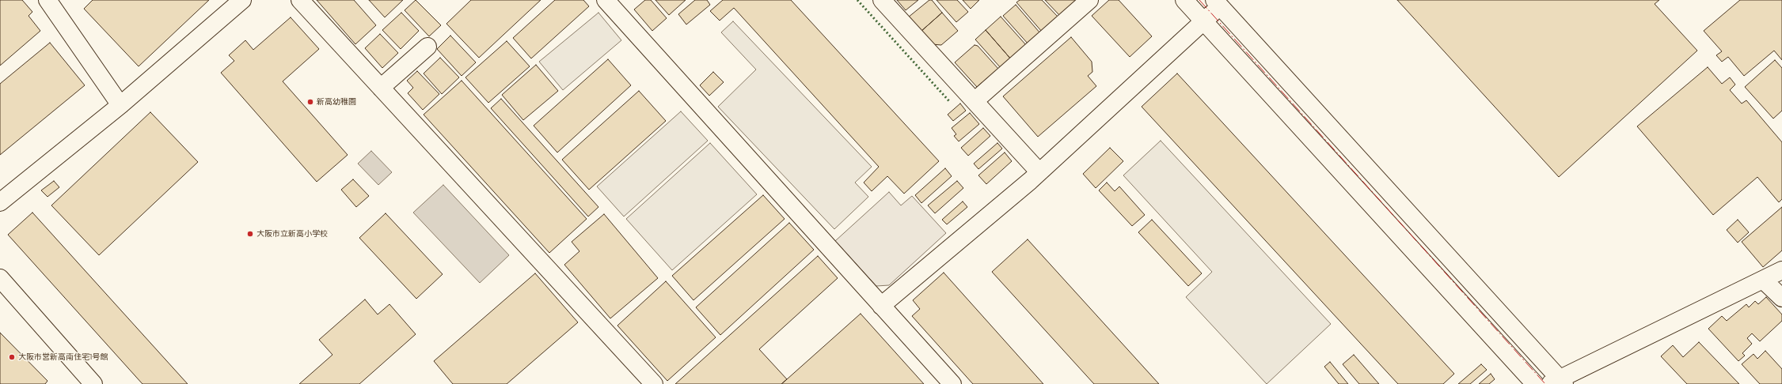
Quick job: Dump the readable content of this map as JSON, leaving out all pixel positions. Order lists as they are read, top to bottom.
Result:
{
  "places": ["新高幼稚園", "大阪市立新高小学校", "大阪市営新高南住宅1号館"]
}
